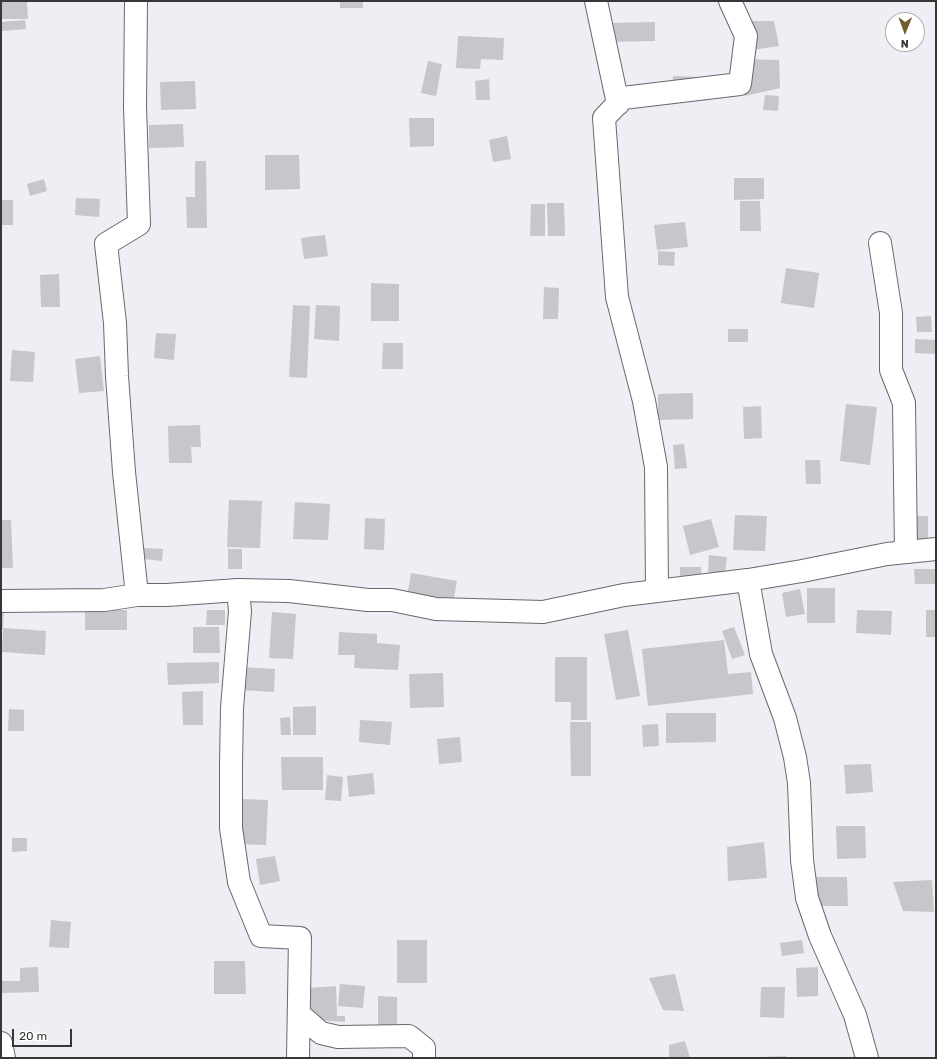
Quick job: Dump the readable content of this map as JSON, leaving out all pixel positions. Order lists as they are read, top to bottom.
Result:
{
  "scale_bar": "20 m",
  "north": "bottom"
}
